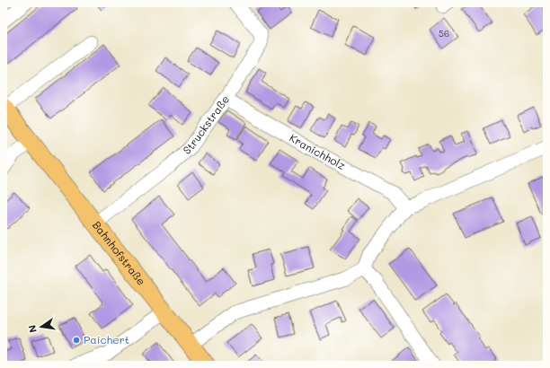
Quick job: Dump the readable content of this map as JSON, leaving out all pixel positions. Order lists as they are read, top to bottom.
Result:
{
  "streets": {
    "main road": ["Bahnhofstraße"],
    "street": ["Struckstraße", "Kranichholz"]
  },
  "crossings": [
    ["Struckstraße", "Kranichholz"],
    ["Struckstraße", "Bahnhofstraße"]
  ],
  "places": ["Paichert"],
  "house_numbers": ["56"],
  "north": "left"
}
